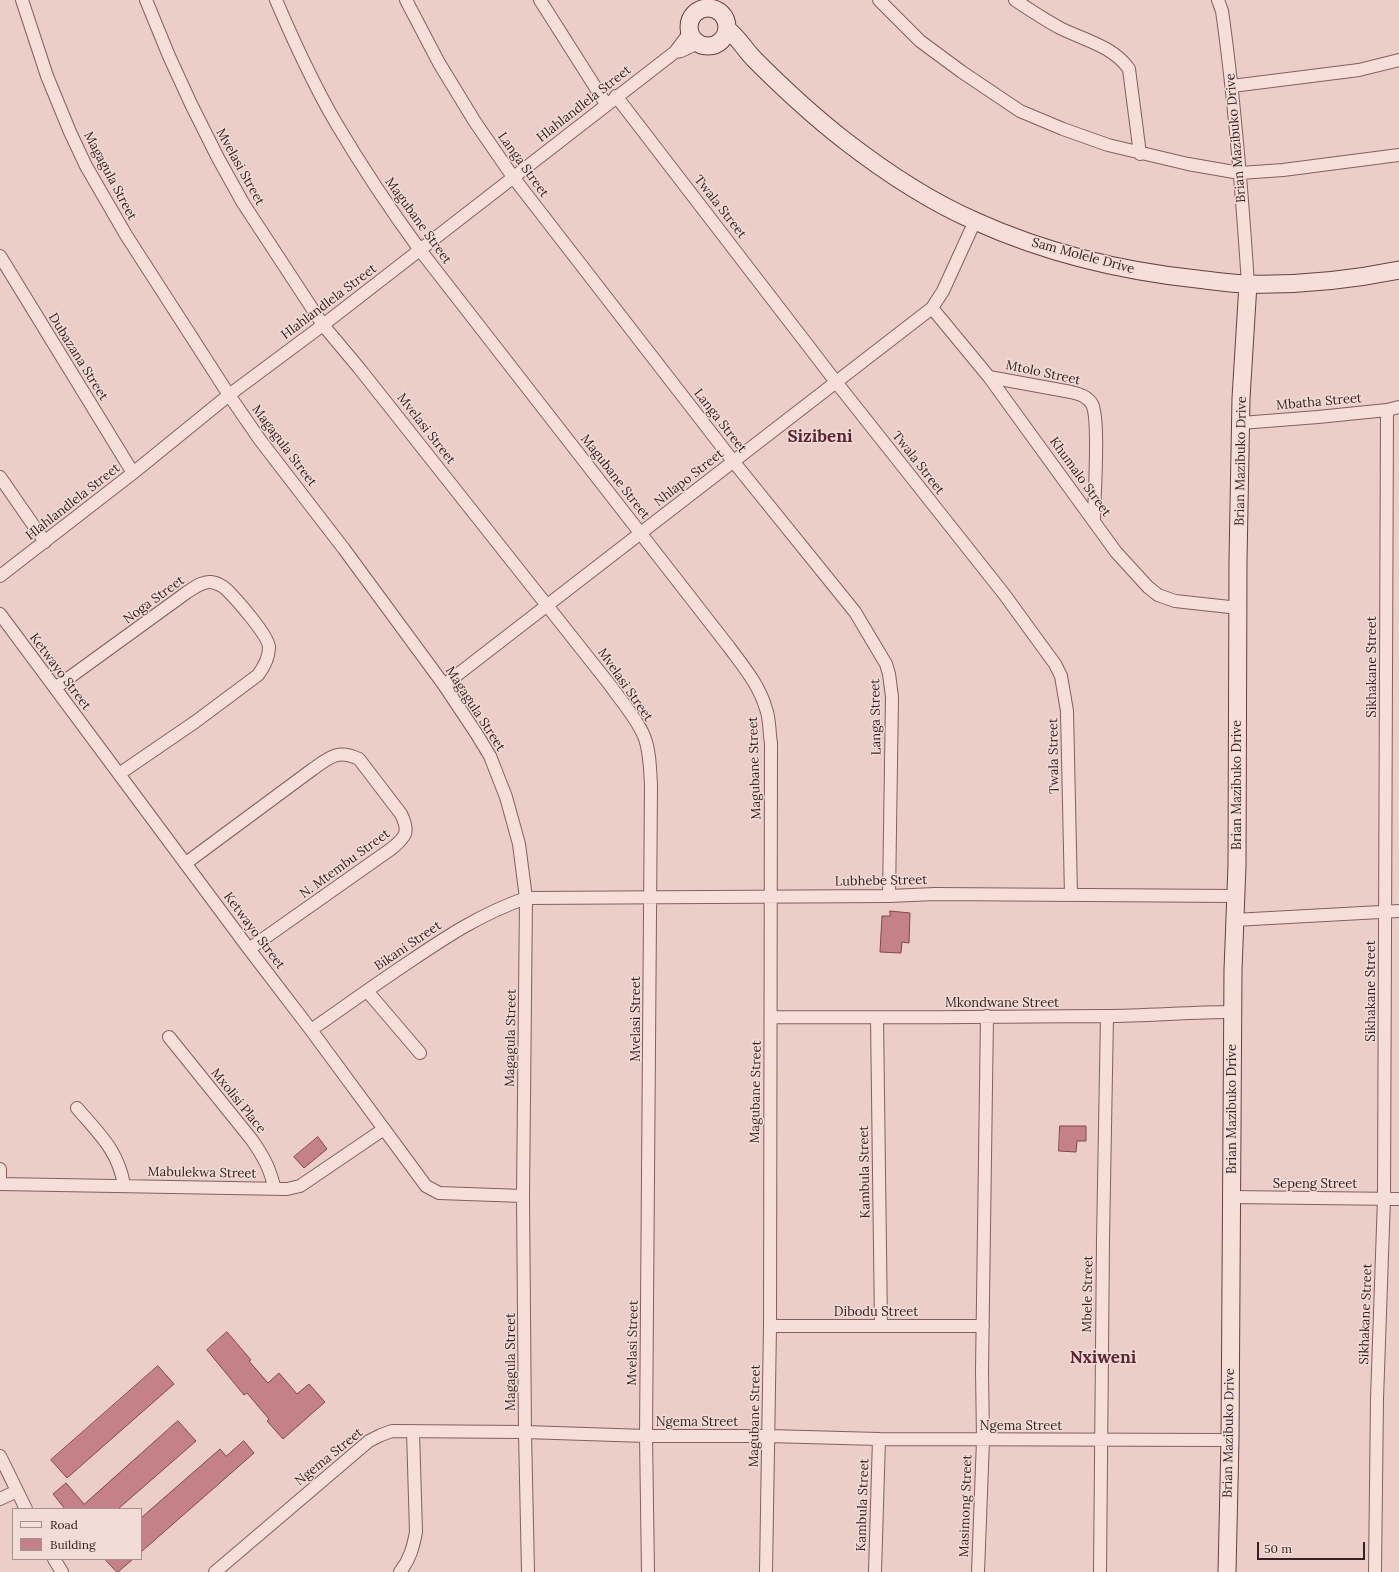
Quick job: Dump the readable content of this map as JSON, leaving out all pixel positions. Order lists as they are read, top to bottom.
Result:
{
  "streets": {
    "street": [
      "Hlahlandlela Street",
      "Brian Mazibuko Drive",
      "Langa Street",
      "Mvelasi Street",
      "Magagula Street",
      "Twala Street",
      "Magubane Street",
      "Sam Molele Drive",
      "Dubazana Street",
      "Mtolo Street",
      "Mbatha Street",
      "Khumalo Street",
      "Nhlapo Street",
      "Noga Street",
      "Sikhakane Street",
      "Ketwayo Street",
      "N. Mtembu Street",
      "Lubhebe Street",
      "Bikani Street",
      "Mkondwane Street",
      "Mxolisi Place",
      "Kambula Street",
      "Mabulekwa Street",
      "Sepeng Street",
      "Mbele Street",
      "Dibodu Street",
      "Ngema Street",
      "Masimong Street"
    ]
  },
  "crossings": [
    ["Hlahlandlela Street", "Langa Street"],
    ["Hlahlandlela Street", "Mvelasi Street"],
    ["Hlahlandlela Street", "Magagula Street"],
    ["Hlahlandlela Street", "Twala Street"],
    ["Hlahlandlela Street", "Magubane Street"],
    ["Hlahlandlela Street", "Sam Molele Drive"],
    ["Hlahlandlela Street", "Dubazana Street"],
    ["Brian Mazibuko Drive", "Sam Molele Drive"],
    ["Brian Mazibuko Drive", "Mbatha Street"],
    ["Brian Mazibuko Drive", "Khumalo Street"],
    ["Brian Mazibuko Drive", "Lubhebe Street"],
    ["Brian Mazibuko Drive", "Mkondwane Street"],
    ["Brian Mazibuko Drive", "Sepeng Street"],
    ["Brian Mazibuko Drive", "Ngema Street"],
    ["Langa Street", "Nhlapo Street"],
    ["Langa Street", "Lubhebe Street"],
    ["Mvelasi Street", "Nhlapo Street"],
    ["Mvelasi Street", "Lubhebe Street"],
    ["Mvelasi Street", "Ngema Street"],
    ["Magagula Street", "Nhlapo Street"],
    ["Magagula Street", "Ketwayo Street"],
    ["Magagula Street", "Lubhebe Street"],
    ["Magagula Street", "Bikani Street"],
    ["Magagula Street", "Ngema Street"],
    ["Twala Street", "Nhlapo Street"],
    ["Twala Street", "Lubhebe Street"],
    ["Magubane Street", "Nhlapo Street"],
    ["Magubane Street", "Lubhebe Street"],
    ["Magubane Street", "Mkondwane Street"],
    ["Magubane Street", "Dibodu Street"],
    ["Magubane Street", "Ngema Street"],
    ["Sam Molele Drive", "Nhlapo Street"],
    ["Mtolo Street", "Khumalo Street"],
    ["Mbatha Street", "Sikhakane Street"],
    ["Khumalo Street", "Nhlapo Street"],
    ["Noga Street", "Ketwayo Street"],
    ["Sikhakane Street", "Sepeng Street"],
    ["Ketwayo Street", "N. Mtembu Street"],
    ["Ketwayo Street", "Bikani Street"],
    ["Ketwayo Street", "Mabulekwa Street"],
    ["Lubhebe Street", "Bikani Street"],
    ["Mkondwane Street", "Kambula Street"],
    ["Mkondwane Street", "Mbele Street"],
    ["Mkondwane Street", "Masimong Street"],
    ["Mxolisi Place", "Mabulekwa Street"],
    ["Kambula Street", "Dibodu Street"],
    ["Kambula Street", "Ngema Street"],
    ["Mbele Street", "Ngema Street"],
    ["Dibodu Street", "Masimong Street"],
    ["Ngema Street", "Masimong Street"]
  ],
  "districts": ["Sizibeni", "Nxiweni"],
  "legend": ["Road", "Building"],
  "scale_bar": "50 m"
}
